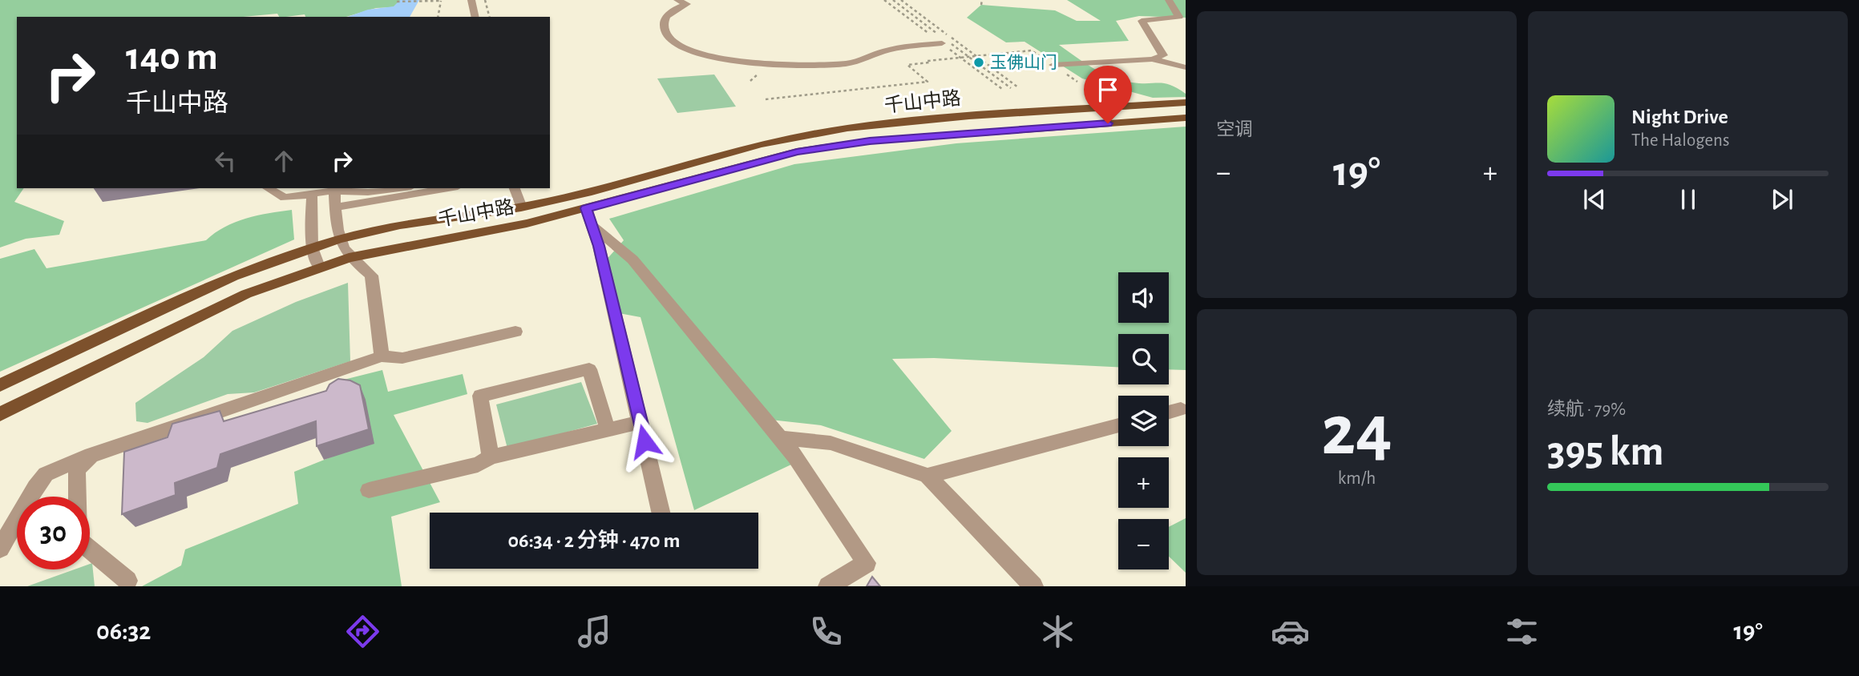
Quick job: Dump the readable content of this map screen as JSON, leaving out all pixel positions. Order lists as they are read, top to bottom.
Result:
{
  "streets": {
    "main road": ["千山中路"]
  },
  "places": ["玉佛山门"],
  "page": {
    "tile": [
      "空调",
      ["24", "km/h"],
      ["续航 · 79%", "395 km"]
    ],
    "turn": ["140 m", "千山中路"],
    "song": ["Night Drive", "The Halogens"],
    "heat": ["−", "19°", "+"],
    "map_buttons": ["+", "−"],
    "limit": "30",
    "trip": "06:34 · 2 分钟 · 470 m",
    "tabs": ["06:32", "19°"]
  }
}
